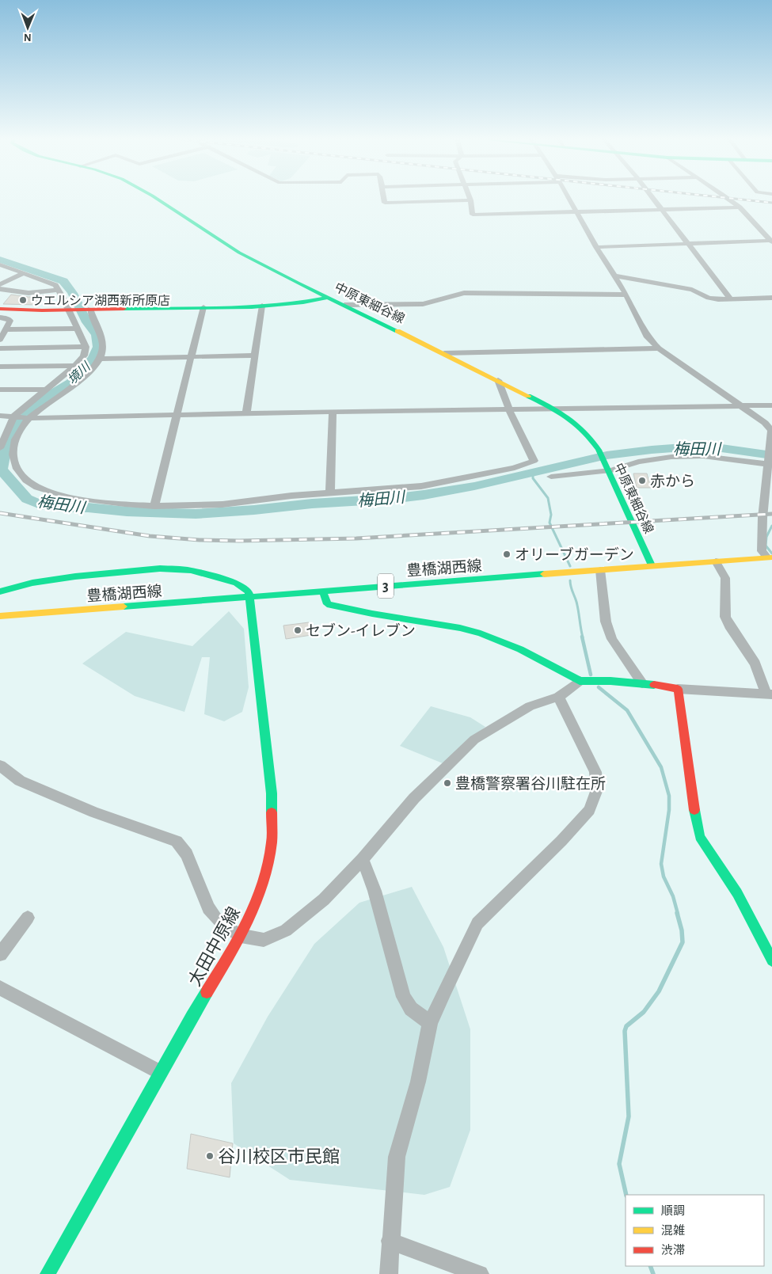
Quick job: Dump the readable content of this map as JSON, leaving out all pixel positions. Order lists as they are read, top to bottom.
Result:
{
  "streets": {
    "main road": [
      "中原東細谷線",
      "豊橋湖西線",
      "3",
      "太田中原線"
    ]
  },
  "crossings": [
    ["中原東細谷線", "豊橋湖西線"],
    ["豊橋湖西線", "太田中原線"]
  ],
  "water": ["境川", "梅田川"],
  "places": [
    "ウエルシア湖西新所原店",
    "赤から",
    "オリーブガーデン",
    "セブン-イレブン",
    "豊橋警察署谷川駐在所",
    "谷川校区市民館"
  ],
  "legend": ["順調", "混雑", "渋滞"],
  "north": "bottom"
}
